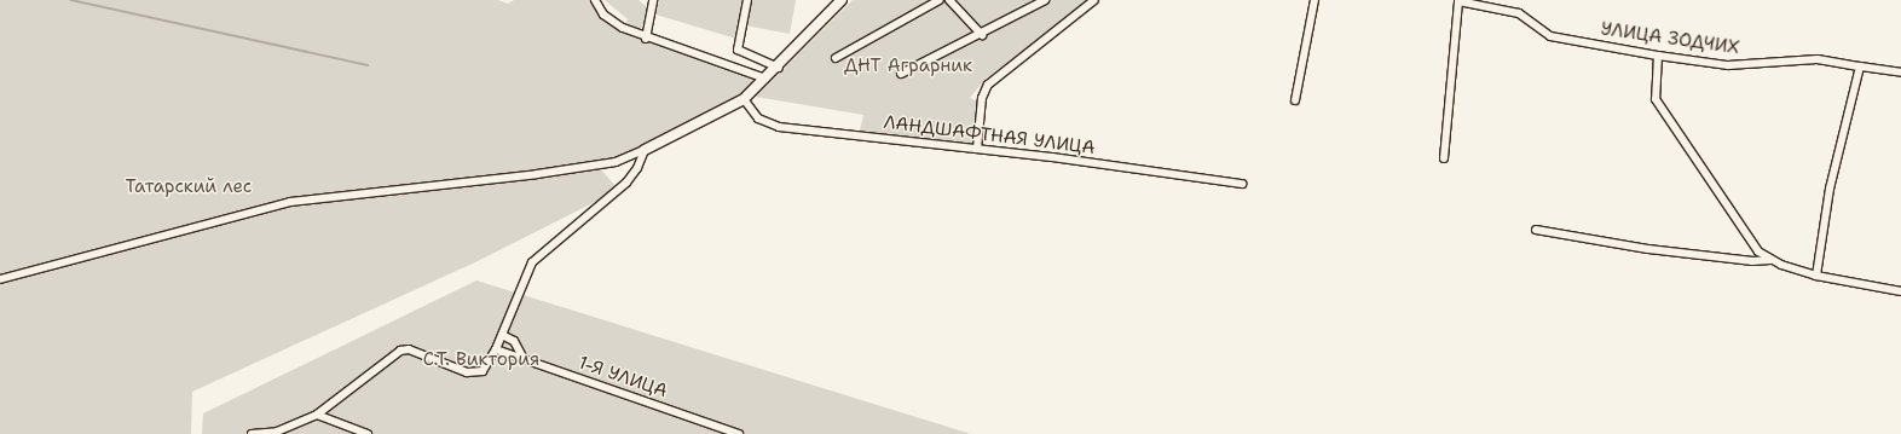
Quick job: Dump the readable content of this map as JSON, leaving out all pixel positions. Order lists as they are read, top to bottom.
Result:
{
  "streets": {
    "street": ["УЛИЦА ЗОДЧИХ", "ЛАНДШАФТНАЯ УЛИЦА", "1-Я УЛИЦА"]
  },
  "parks": ["ДНТ Аграрник", "Татарский лес", "С.Т. Виктория"]
}
